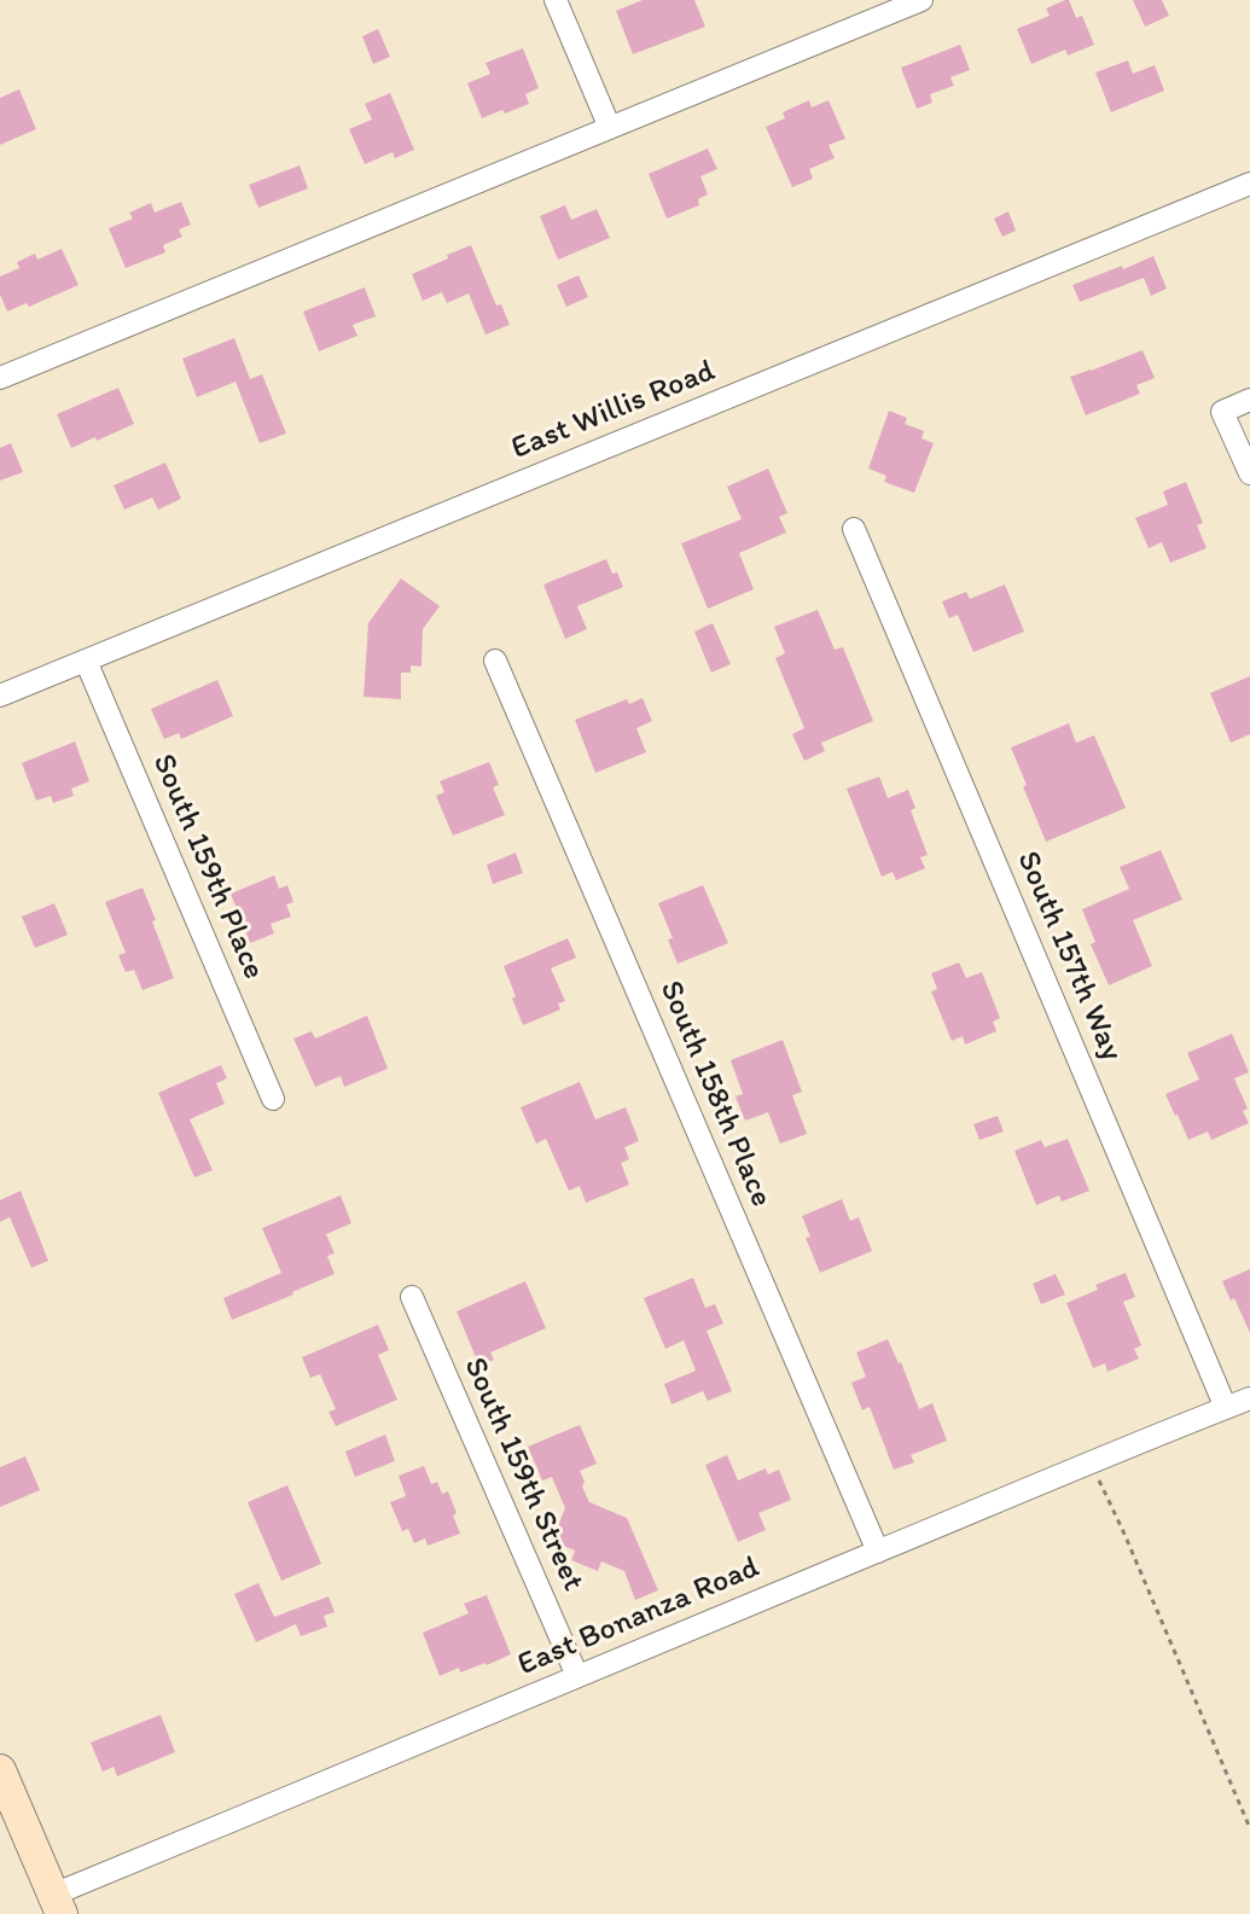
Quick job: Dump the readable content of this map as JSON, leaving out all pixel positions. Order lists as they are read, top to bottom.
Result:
{
  "streets": {
    "street": [
      "East Willis Road",
      "South 159th Place",
      "South 157th Way",
      "South 158th Place",
      "South 159th Street",
      "East Bonanza Road"
    ]
  },
  "crossings": [
    ["East Willis Road", "South 159th Place"],
    ["South 157th Way", "East Bonanza Road"],
    ["South 158th Place", "East Bonanza Road"],
    ["South 159th Street", "East Bonanza Road"]
  ]
}
